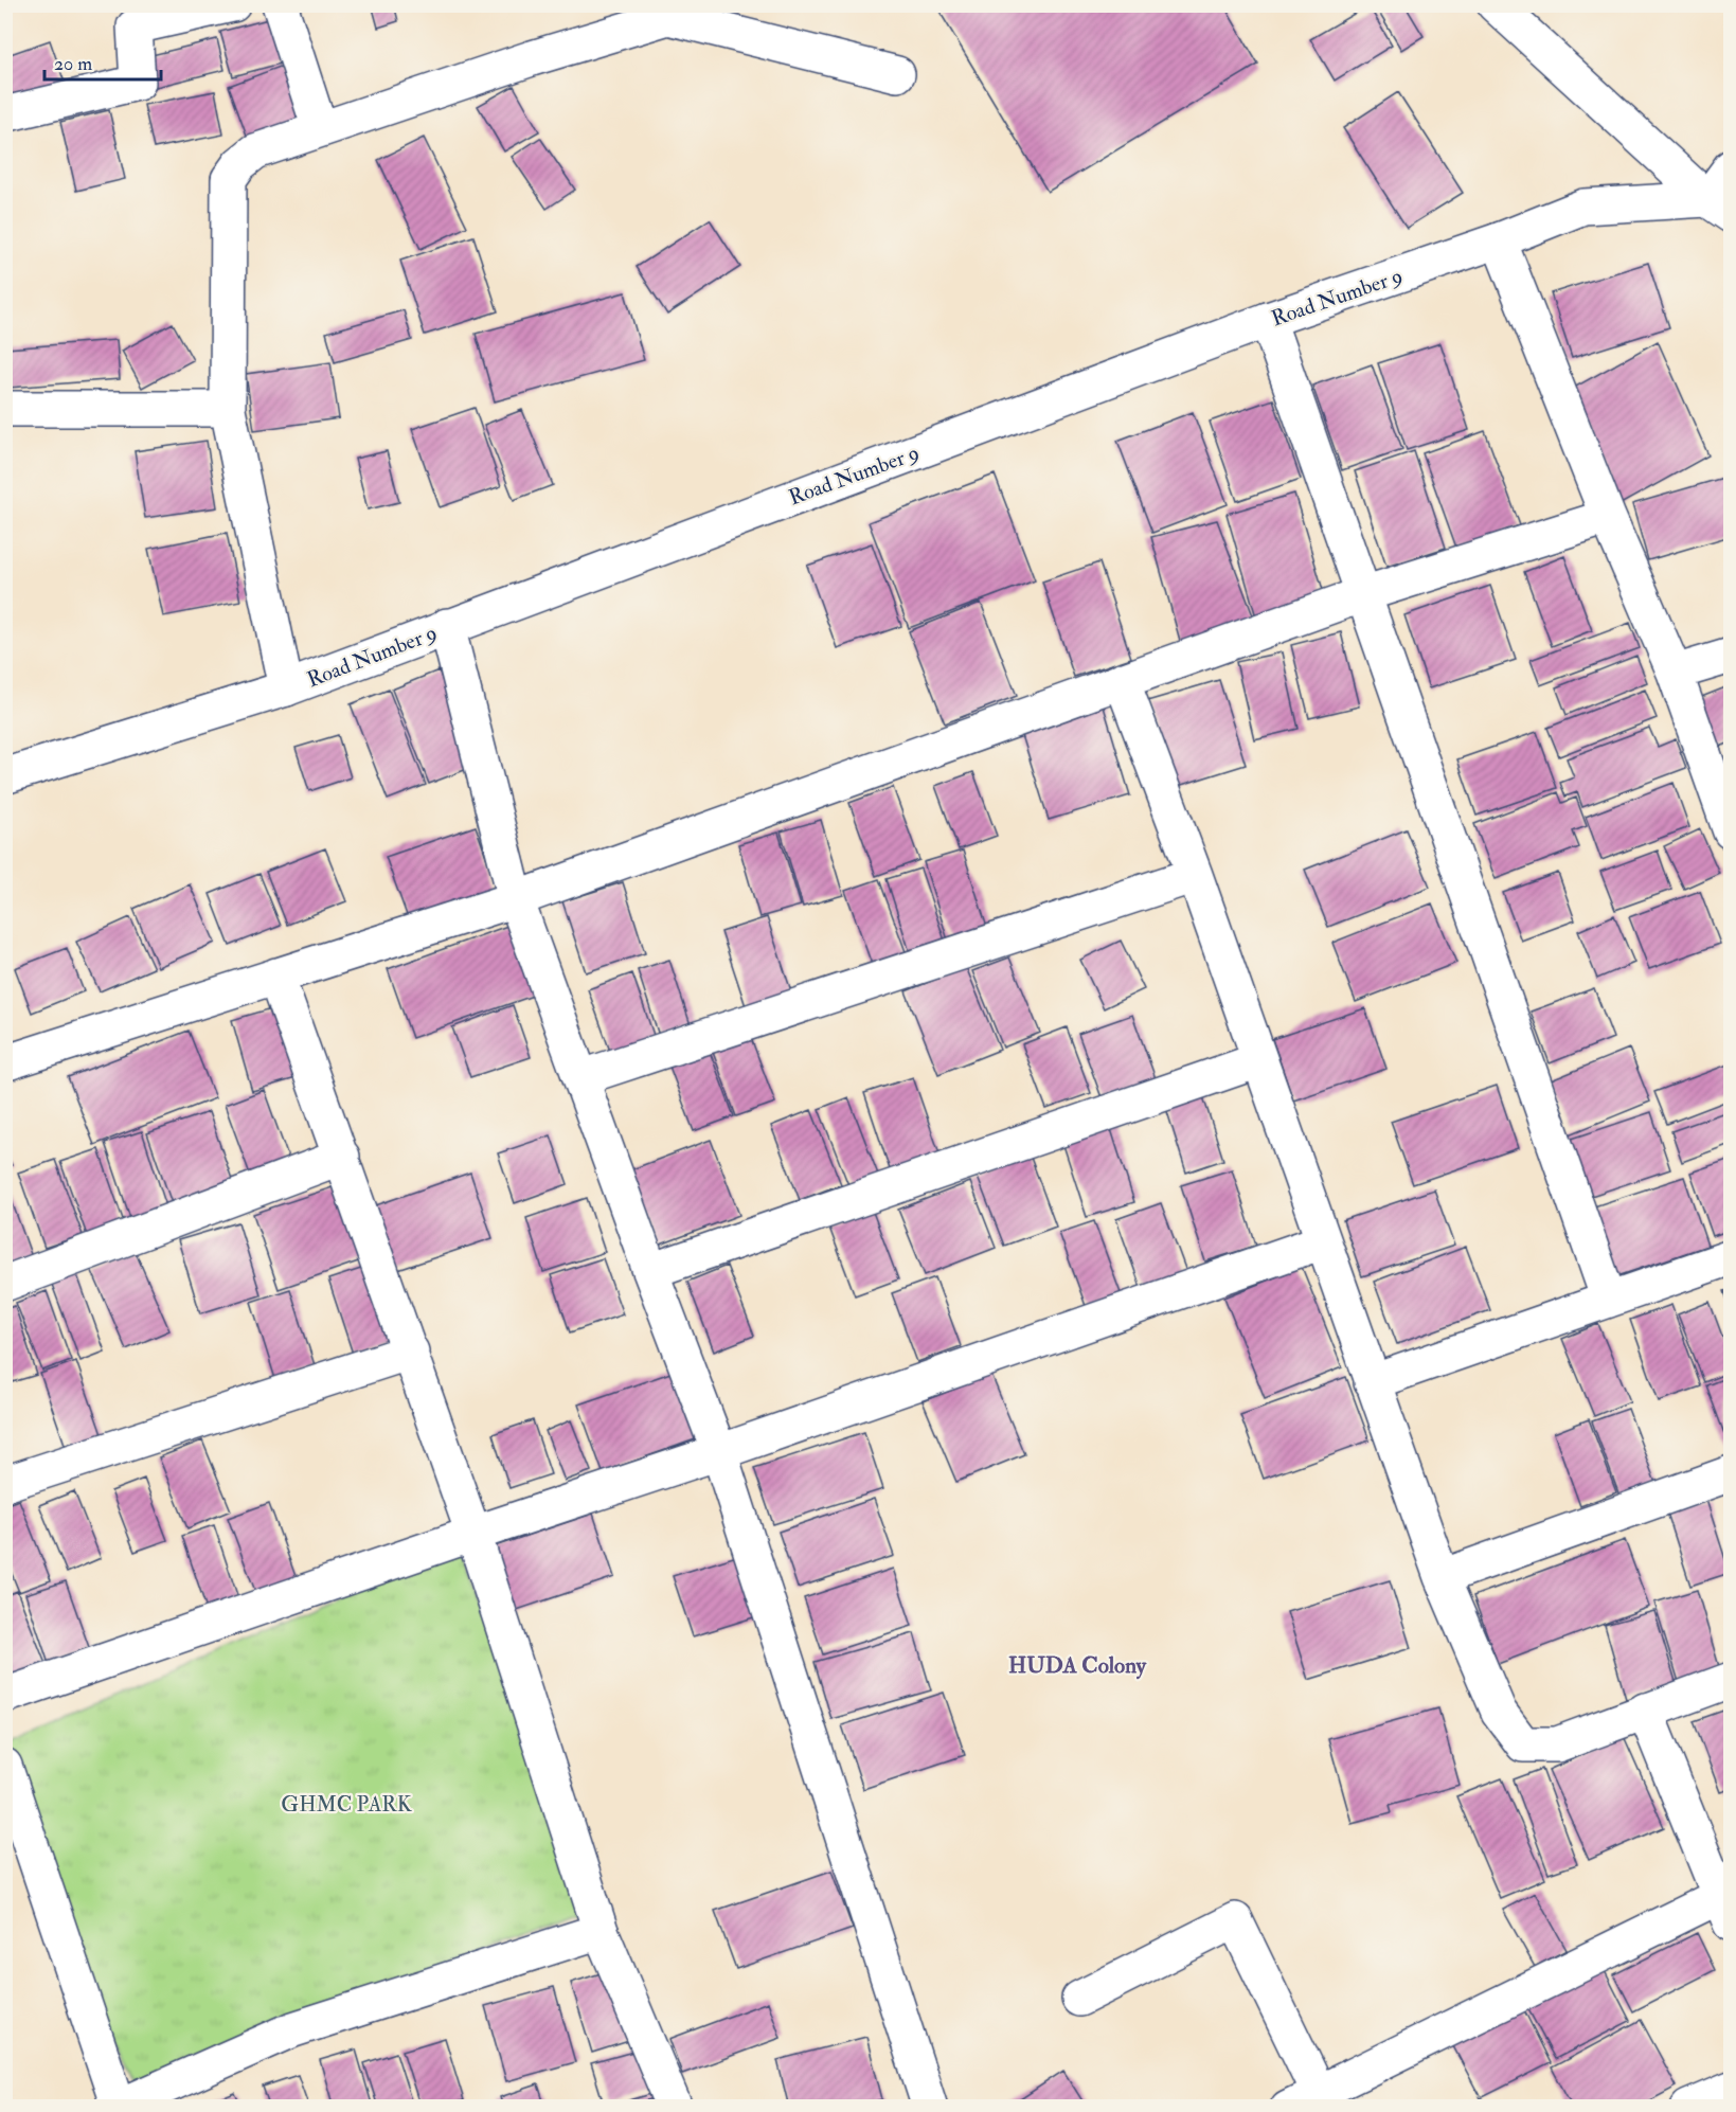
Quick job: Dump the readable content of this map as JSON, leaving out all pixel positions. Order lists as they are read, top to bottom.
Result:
{
  "streets": {
    "street": ["Road Number 9"]
  },
  "districts": ["HUDA Colony"],
  "parks": ["GHMC PARK"],
  "scale_bar": "20 m"
}
